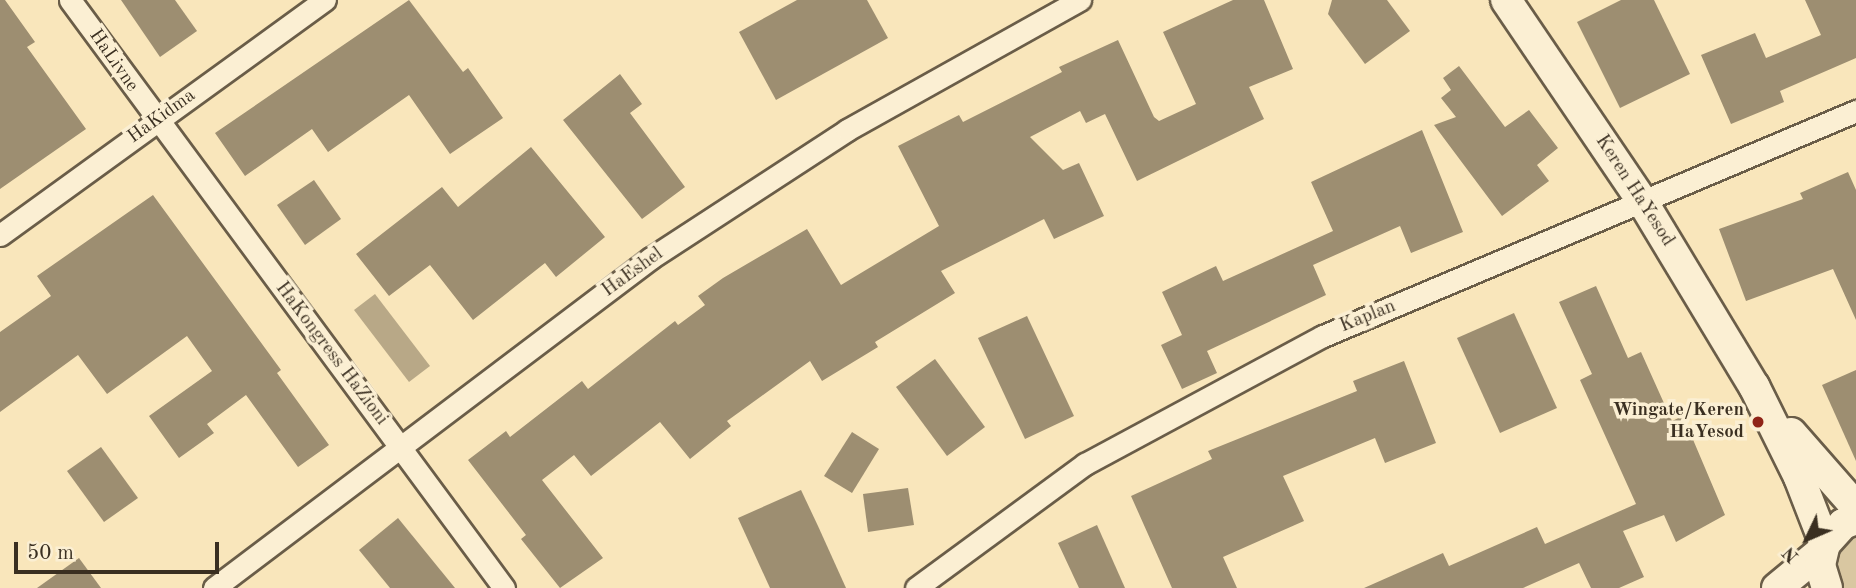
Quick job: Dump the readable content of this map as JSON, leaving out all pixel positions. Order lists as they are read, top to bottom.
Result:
{
  "streets": {
    "street": [
      "HaLivne",
      "HaKidma",
      "Keren HaYesod",
      "HaEshel",
      "Kaplan",
      "HaKongress HaZioni"
    ]
  },
  "crossings": [
    ["HaLivne", "HaKidma"],
    ["HaLivne", "HaKongress HaZioni"],
    ["HaKidma", "HaKongress HaZioni"],
    ["Keren HaYesod", "Kaplan"],
    ["HaEshel", "HaKongress HaZioni"]
  ],
  "places": ["Wingate/Keren HaYesod"],
  "scale_bar": "50 m",
  "north": "bottom left"
}
